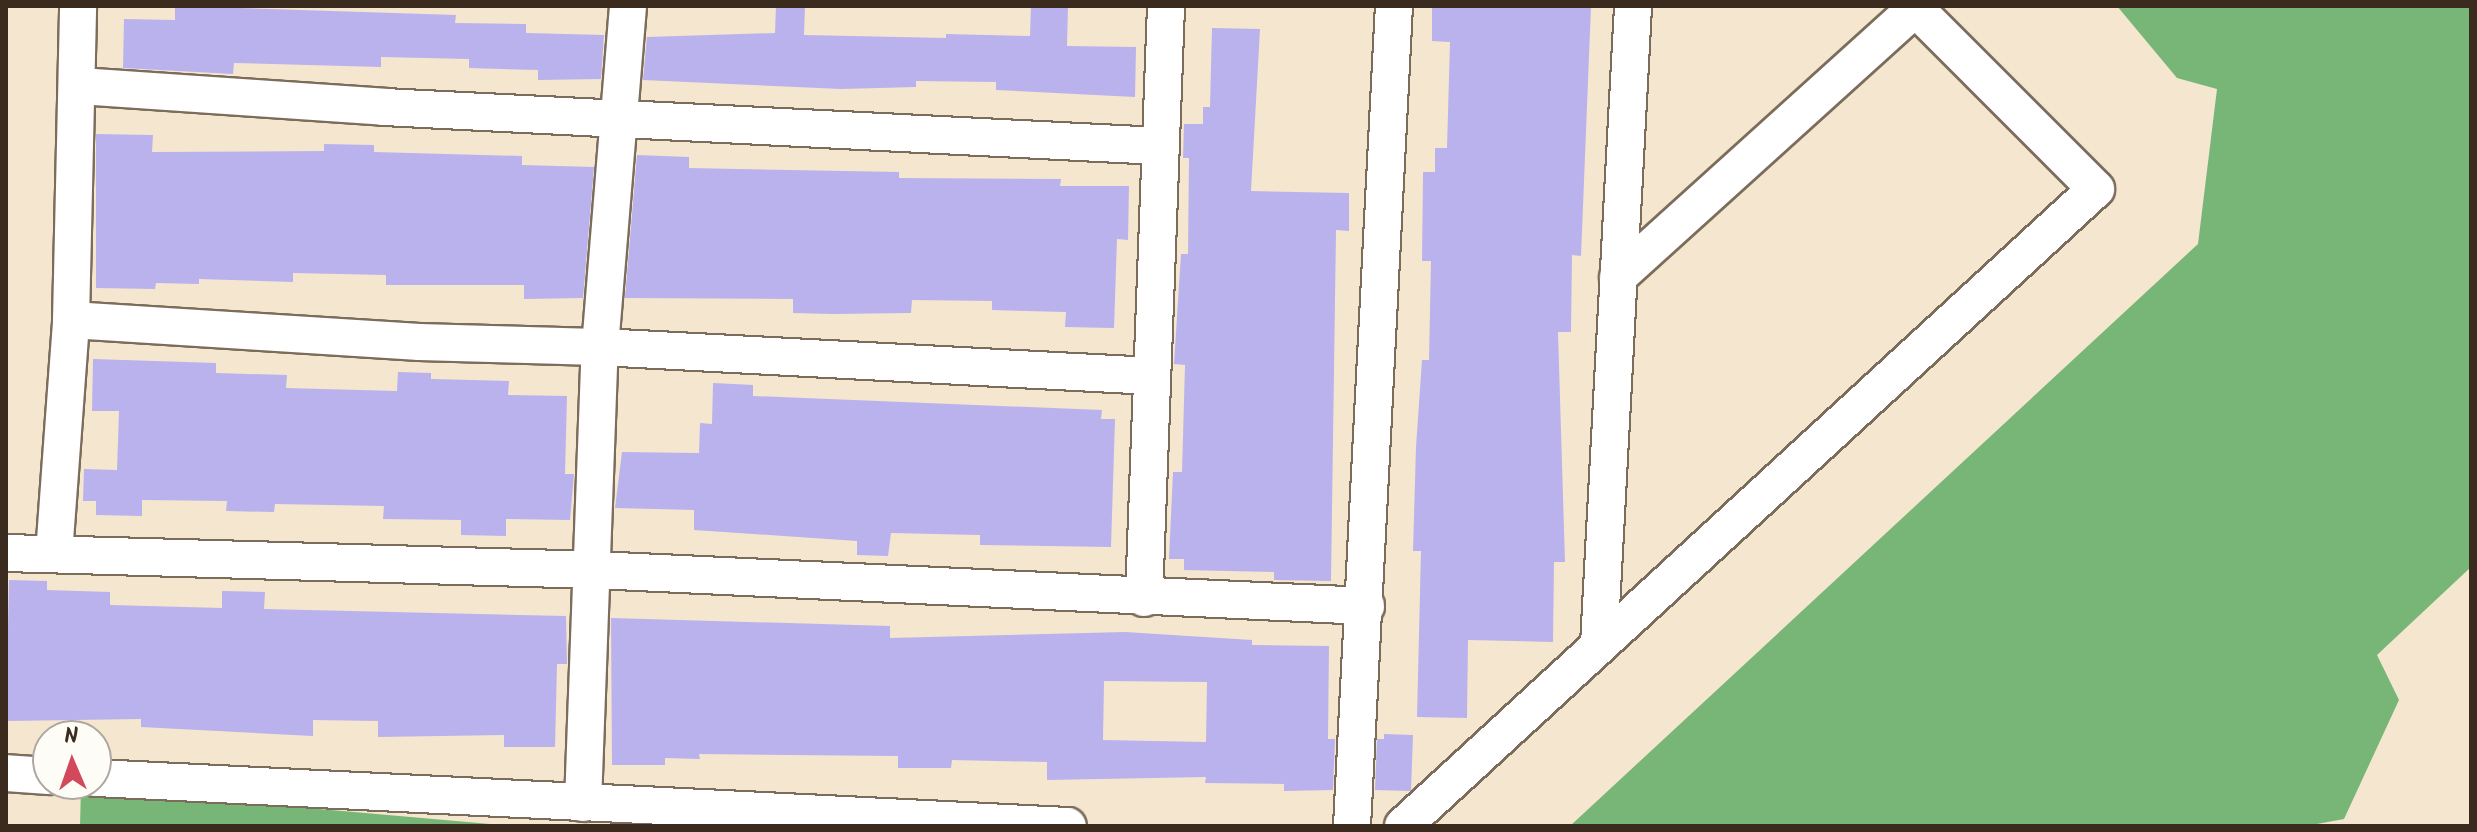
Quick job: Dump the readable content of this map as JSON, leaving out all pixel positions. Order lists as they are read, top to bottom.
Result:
{
  "north": "top"
}
